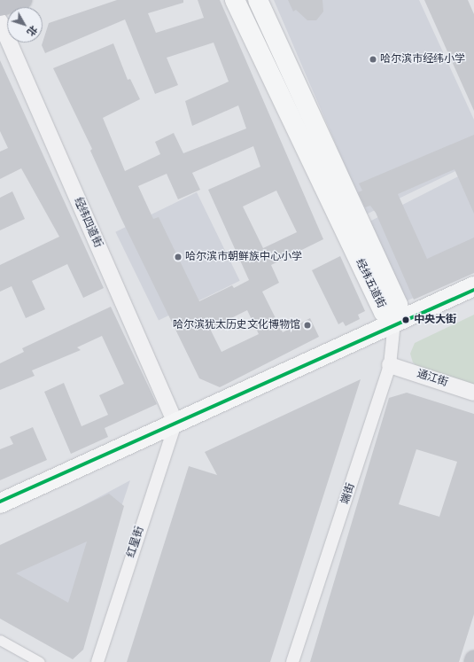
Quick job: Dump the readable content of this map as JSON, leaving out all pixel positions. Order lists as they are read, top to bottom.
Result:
{
  "streets": {
    "main road": ["经纬五道街"],
    "street": [
      "经纬四道街",
      "通江街",
      "端街",
      "红星街"
    ]
  },
  "crossings": [
    ["经纬四道街", "红星街"],
    ["经纬五道街", "端街"],
    ["通江街", "端街"]
  ],
  "places": [
    "哈尔滨市经纬小学",
    "哈尔滨市朝鲜族中心小学",
    "中央大街",
    "哈尔滨犹太历史文化博物馆"
  ],
  "north": "bottom right"
}
